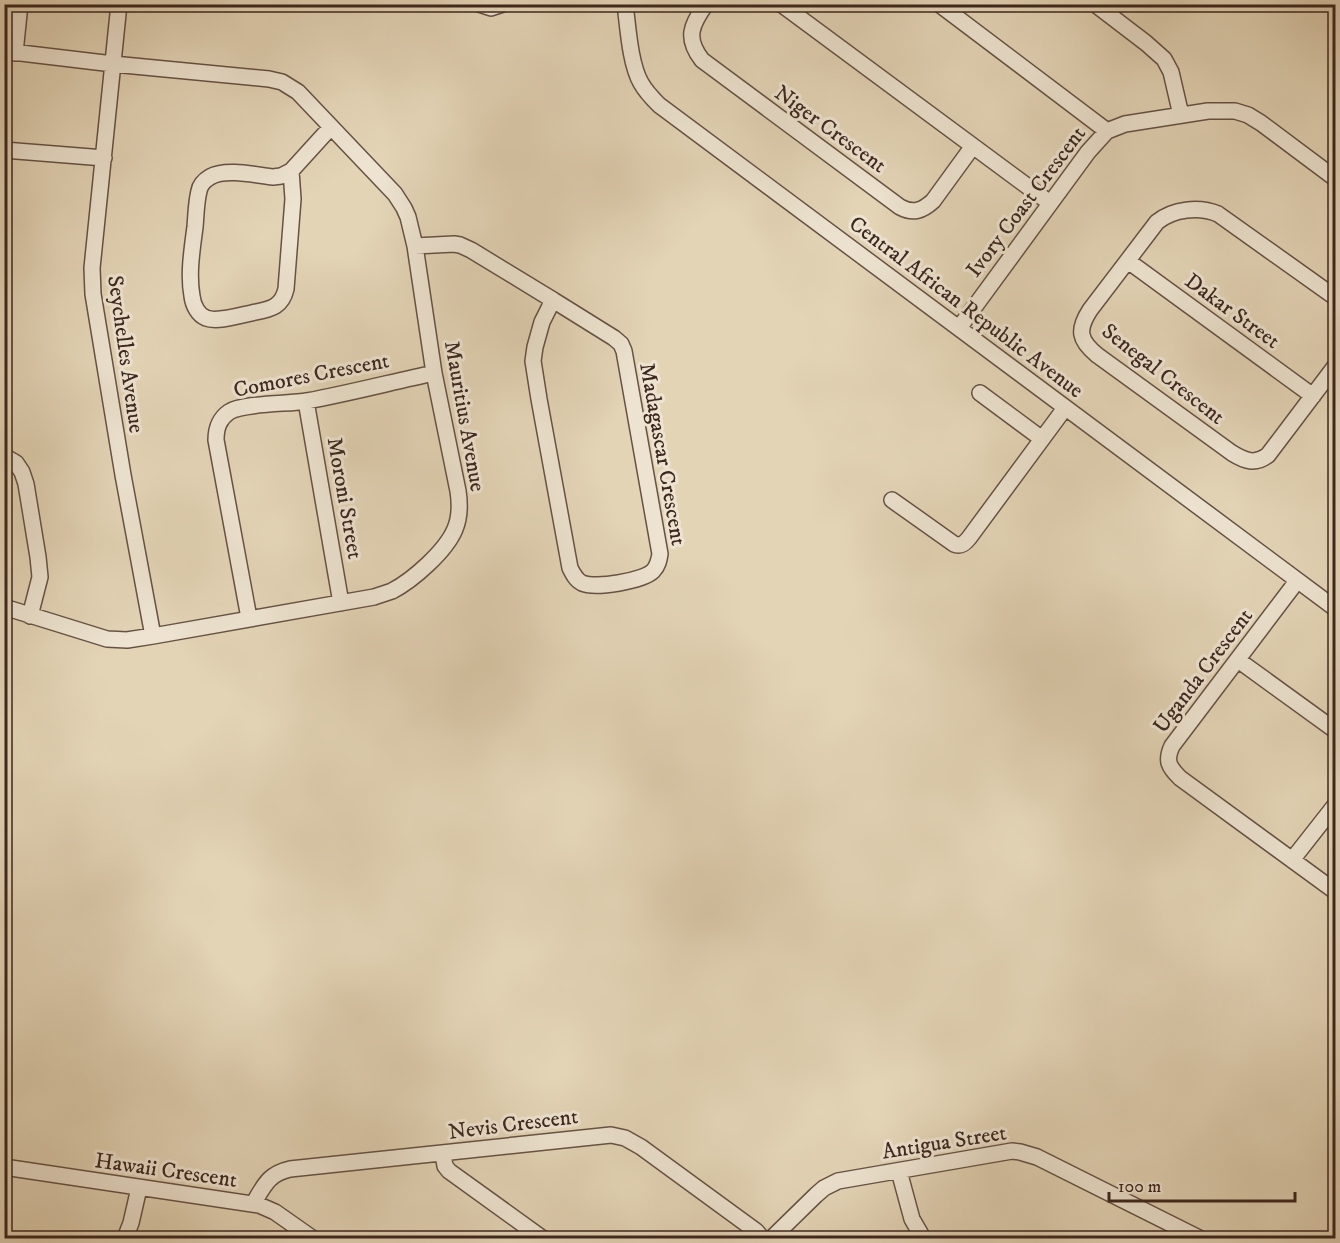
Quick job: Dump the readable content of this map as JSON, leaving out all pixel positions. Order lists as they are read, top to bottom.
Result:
{
  "streets": {
    "street": [
      "Niger Crescent",
      "Ivory Coast Crescent",
      "Central African Republic Avenue",
      "Dakar Street",
      "Seychelles Avenue",
      "Senegal Crescent",
      "Comores Crescent",
      "Mauritius Avenue",
      "Madagascar Crescent",
      "Moroni Street",
      "Uganda Crescent",
      "Nevis Crescent",
      "Antigua Street",
      "Hawaii Crescent"
    ]
  },
  "crossings": [
    ["Ivory Coast Crescent", "Central African Republic Avenue"],
    ["Central African Republic Avenue", "Uganda Crescent"],
    ["Dakar Street", "Senegal Crescent"],
    ["Seychelles Avenue", "Mauritius Avenue"],
    ["Comores Crescent", "Mauritius Avenue"],
    ["Comores Crescent", "Moroni Street"],
    ["Mauritius Avenue", "Madagascar Crescent"],
    ["Mauritius Avenue", "Moroni Street"],
    ["Nevis Crescent", "Hawaii Crescent"]
  ],
  "scale_bar": "100 m"
}
